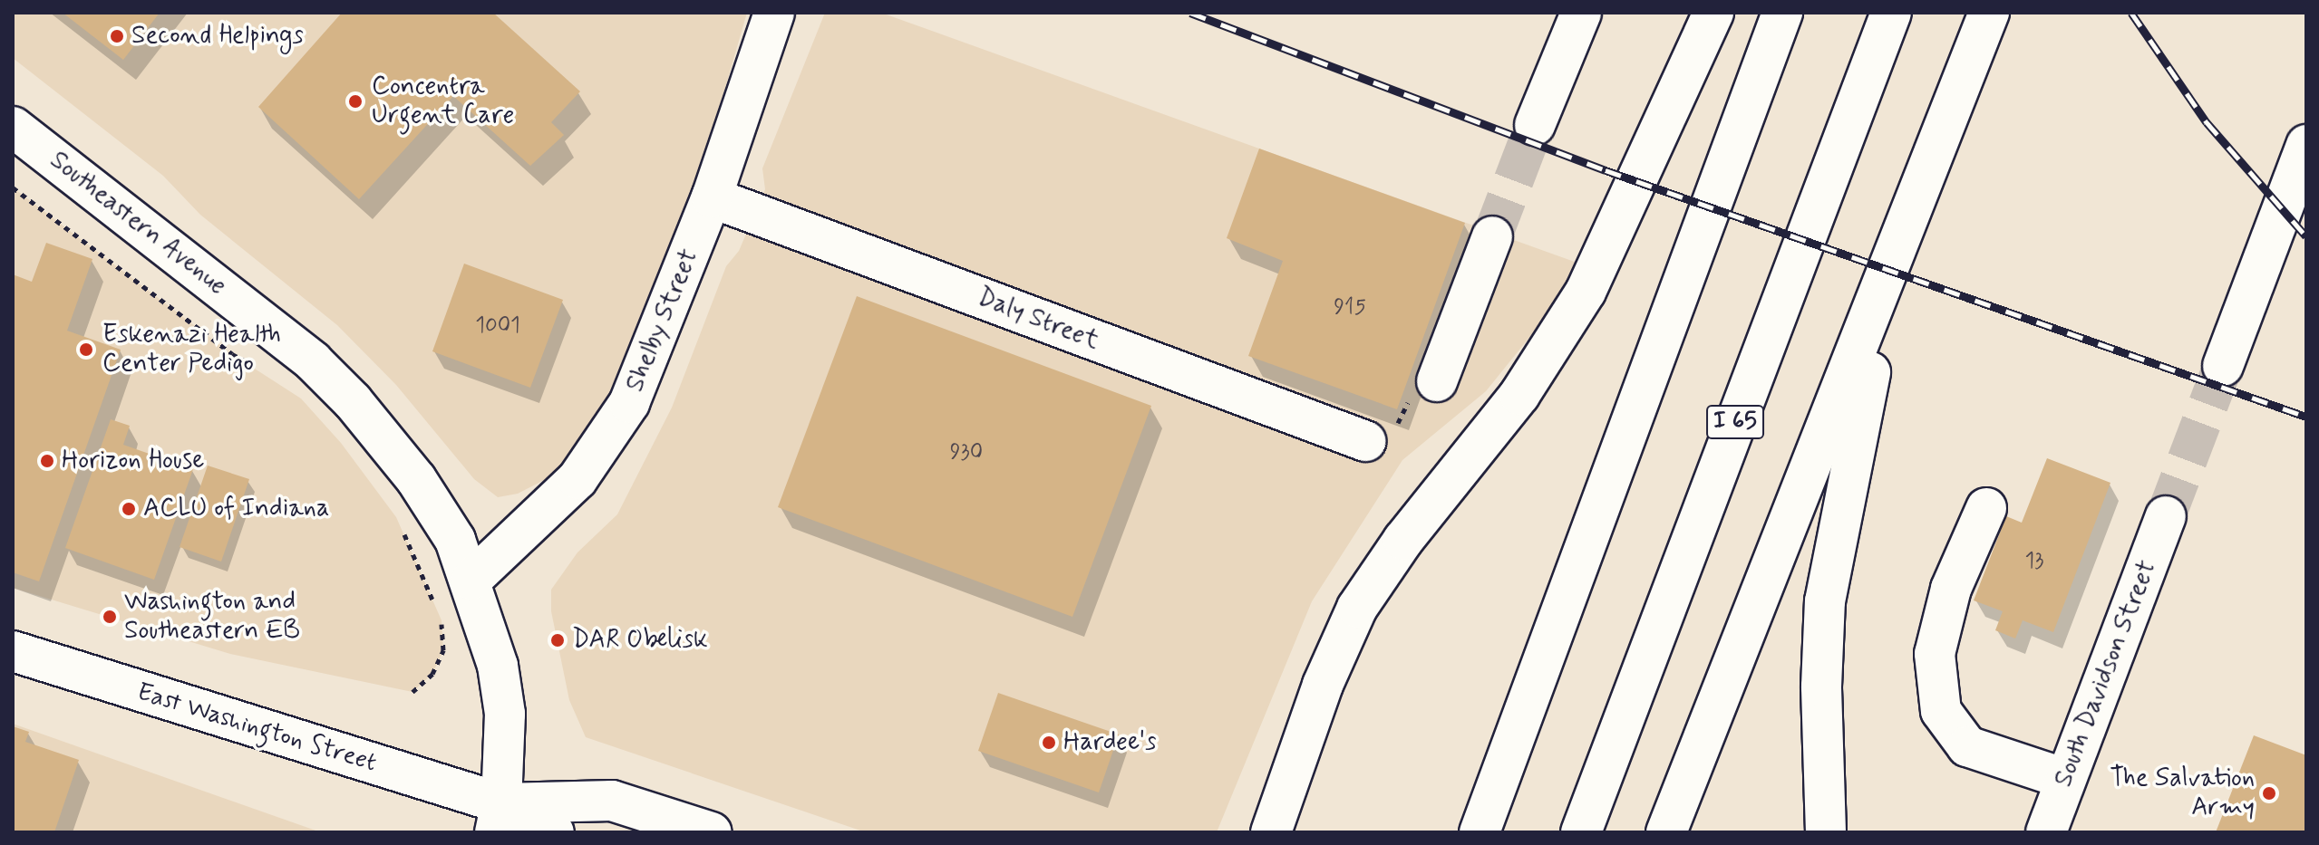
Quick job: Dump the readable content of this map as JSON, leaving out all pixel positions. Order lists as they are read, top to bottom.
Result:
{
  "streets": {
    "main road": [
      "Southeastern Avenue",
      "Daly Street",
      "Shelby Street",
      "I 65",
      "South Davidson Street",
      "East Washington Street"
    ]
  },
  "crossings": [
    ["Southeastern Avenue", "Shelby Street"],
    ["Southeastern Avenue", "East Washington Street"],
    ["Daly Street", "Shelby Street"]
  ],
  "places": [
    "Second Helpings",
    "Concentra Urgent Care",
    "Eskenazi Health Center Pedigo",
    "Horizon House",
    "ACLU of Indiana",
    "Washington and Southeastern EB",
    "DAR Obelisk",
    "Hardee's",
    "The Salvation Army"
  ],
  "house_numbers": [
    "915",
    "1001",
    "930",
    "13"
  ]
}
